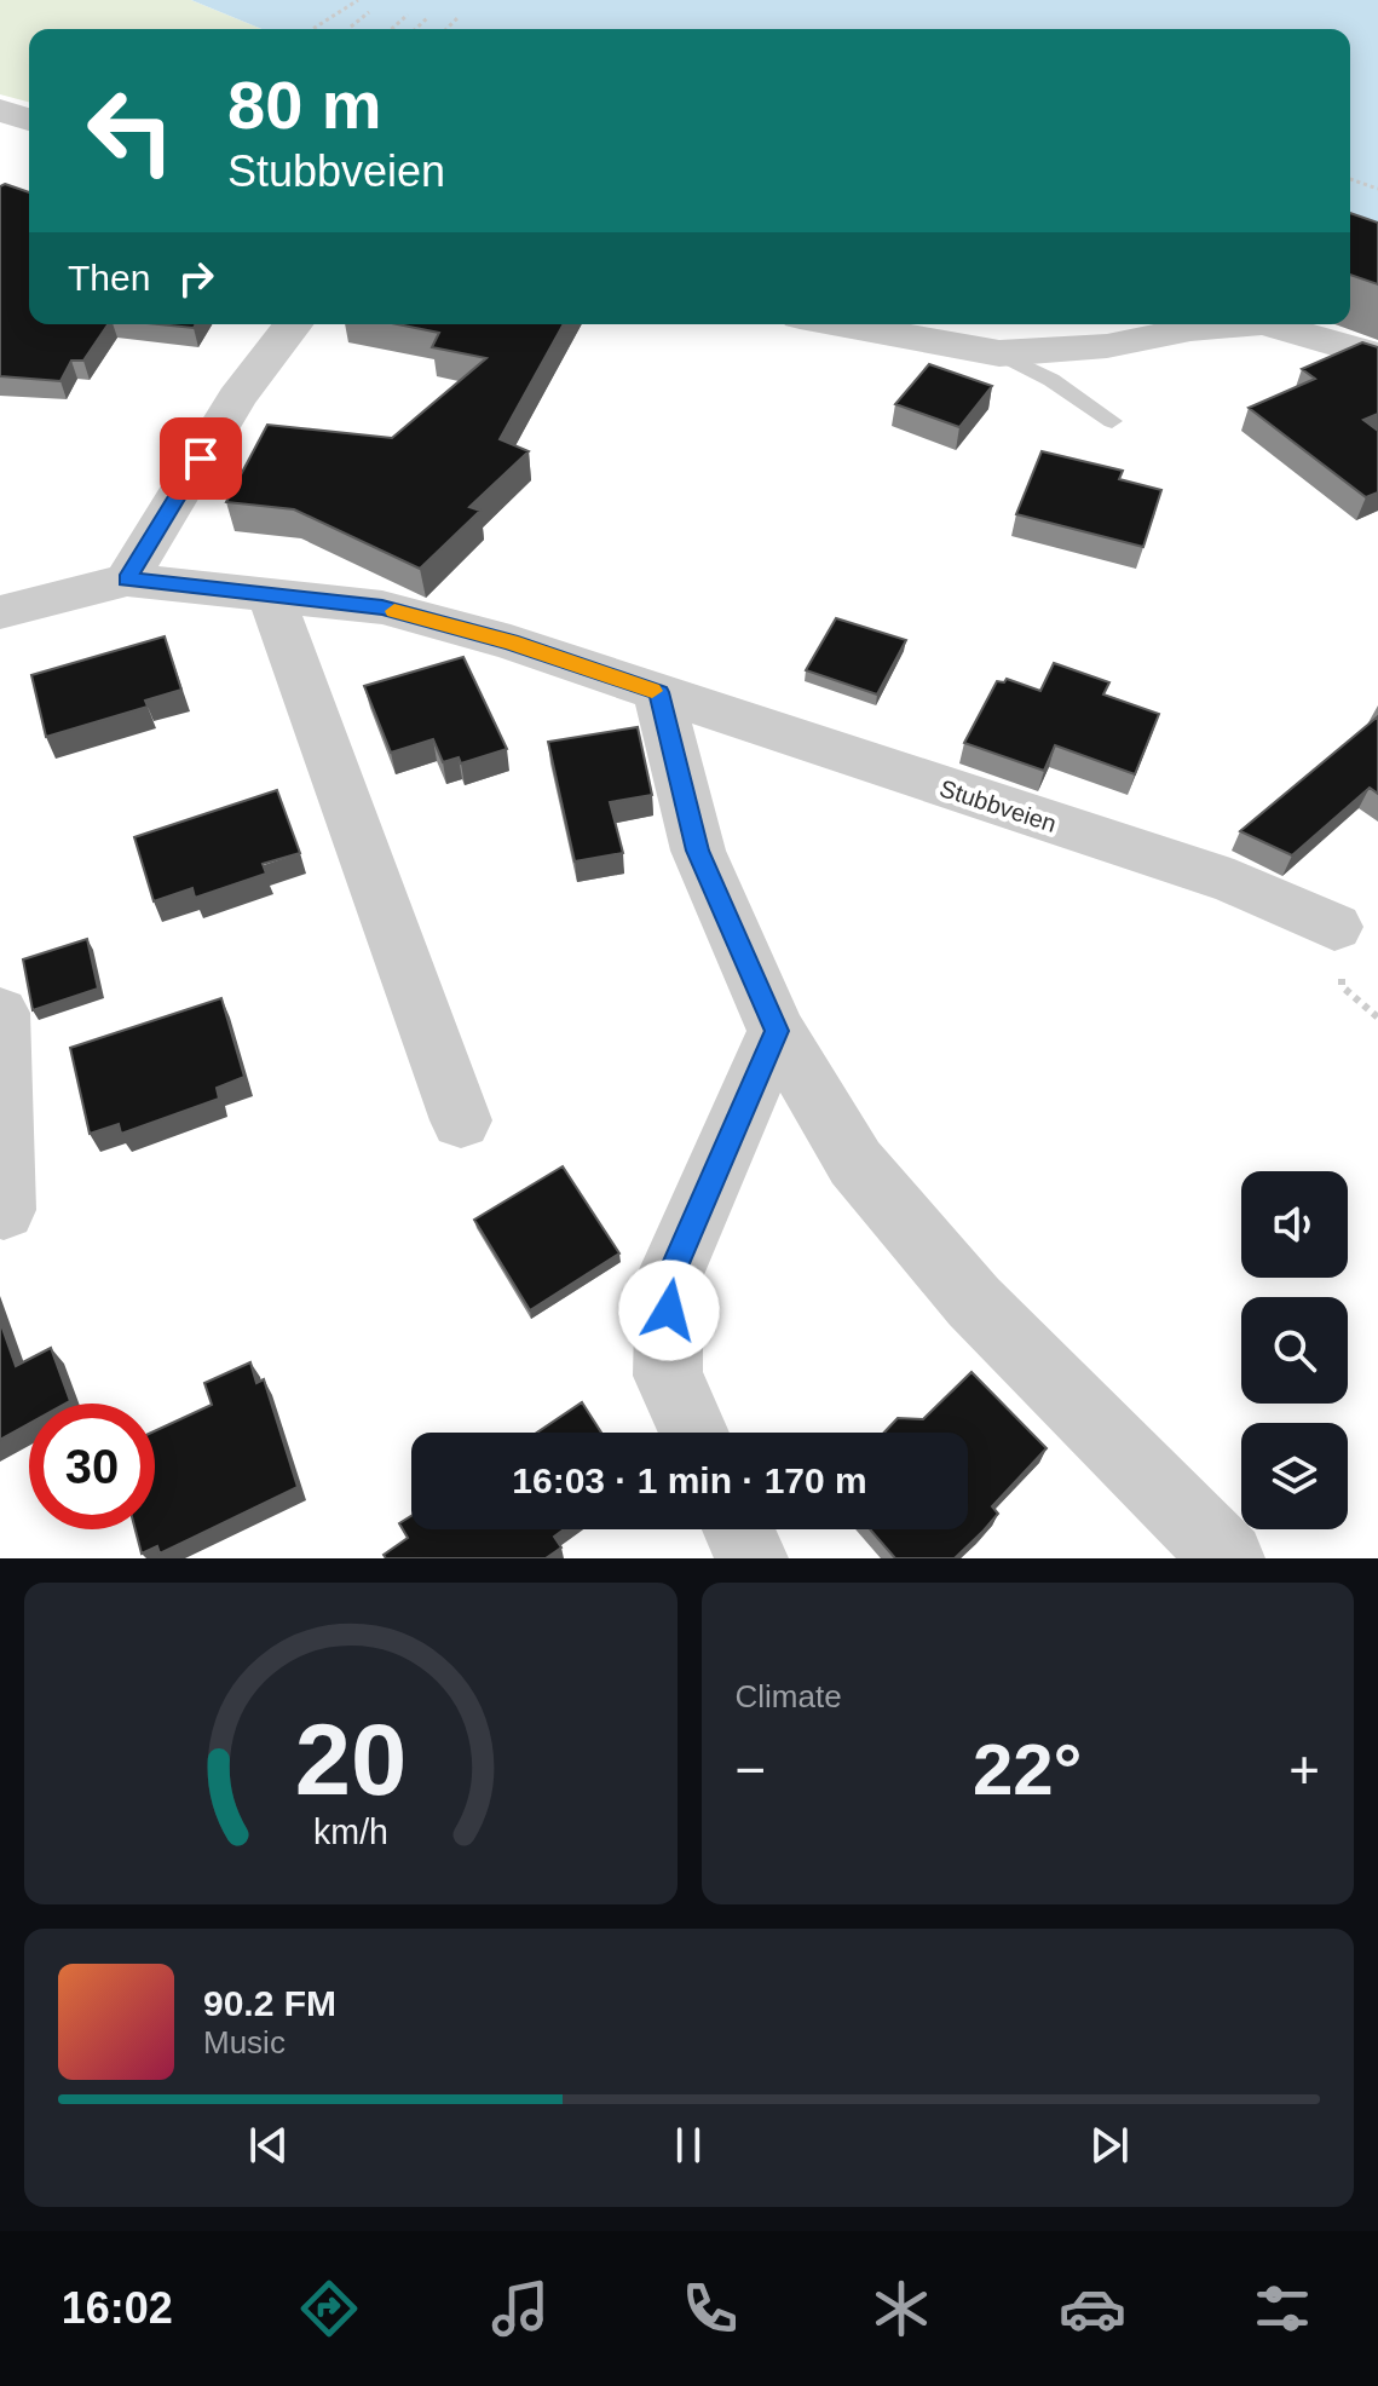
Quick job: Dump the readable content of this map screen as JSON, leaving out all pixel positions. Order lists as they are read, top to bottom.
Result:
{
  "streets": {
    "street": ["Stubbveien"]
  },
  "page": {
    "turn": ["80 m", "Stubbveien"],
    "then": "Then",
    "limit": "30",
    "trip": "16:03 · 1 min · 170 m",
    "tile": "Climate",
    "heat": ["−", "22°", "+"],
    "song": ["90.2 FM", "Music"],
    "tabs": "16:02",
    "gauge": ["20", "km/h"]
  }
}
